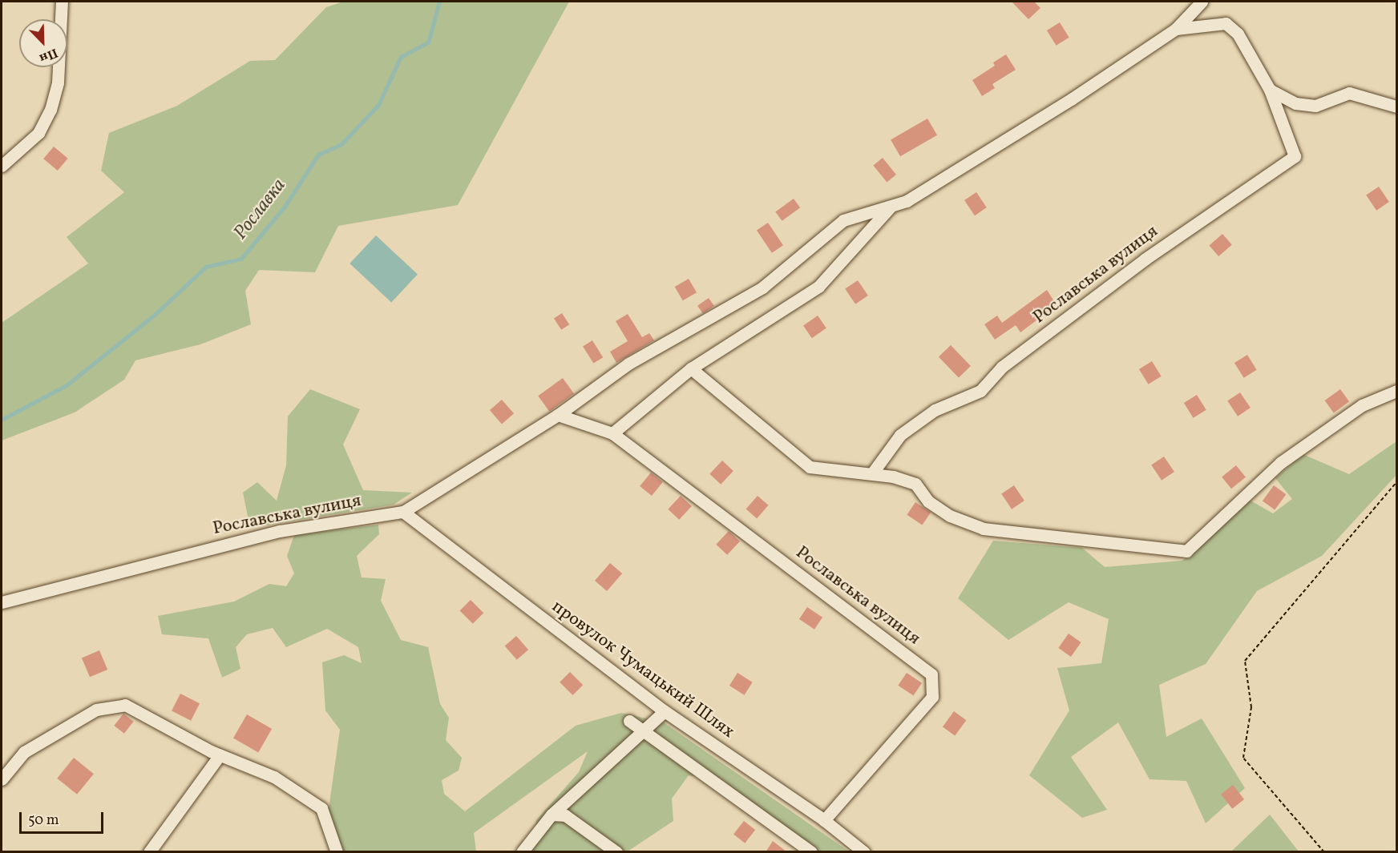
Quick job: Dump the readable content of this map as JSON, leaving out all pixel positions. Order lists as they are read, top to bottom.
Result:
{
  "streets": {
    "street": ["Рославська вулиця", "провулок Чумацький Шлях"]
  },
  "crossings": [
    ["Рославська вулиця", "провулок Чумацький Шлях"]
  ],
  "water": ["Рославка"],
  "scale_bar": "50 m",
  "north": "bottom right"
}
